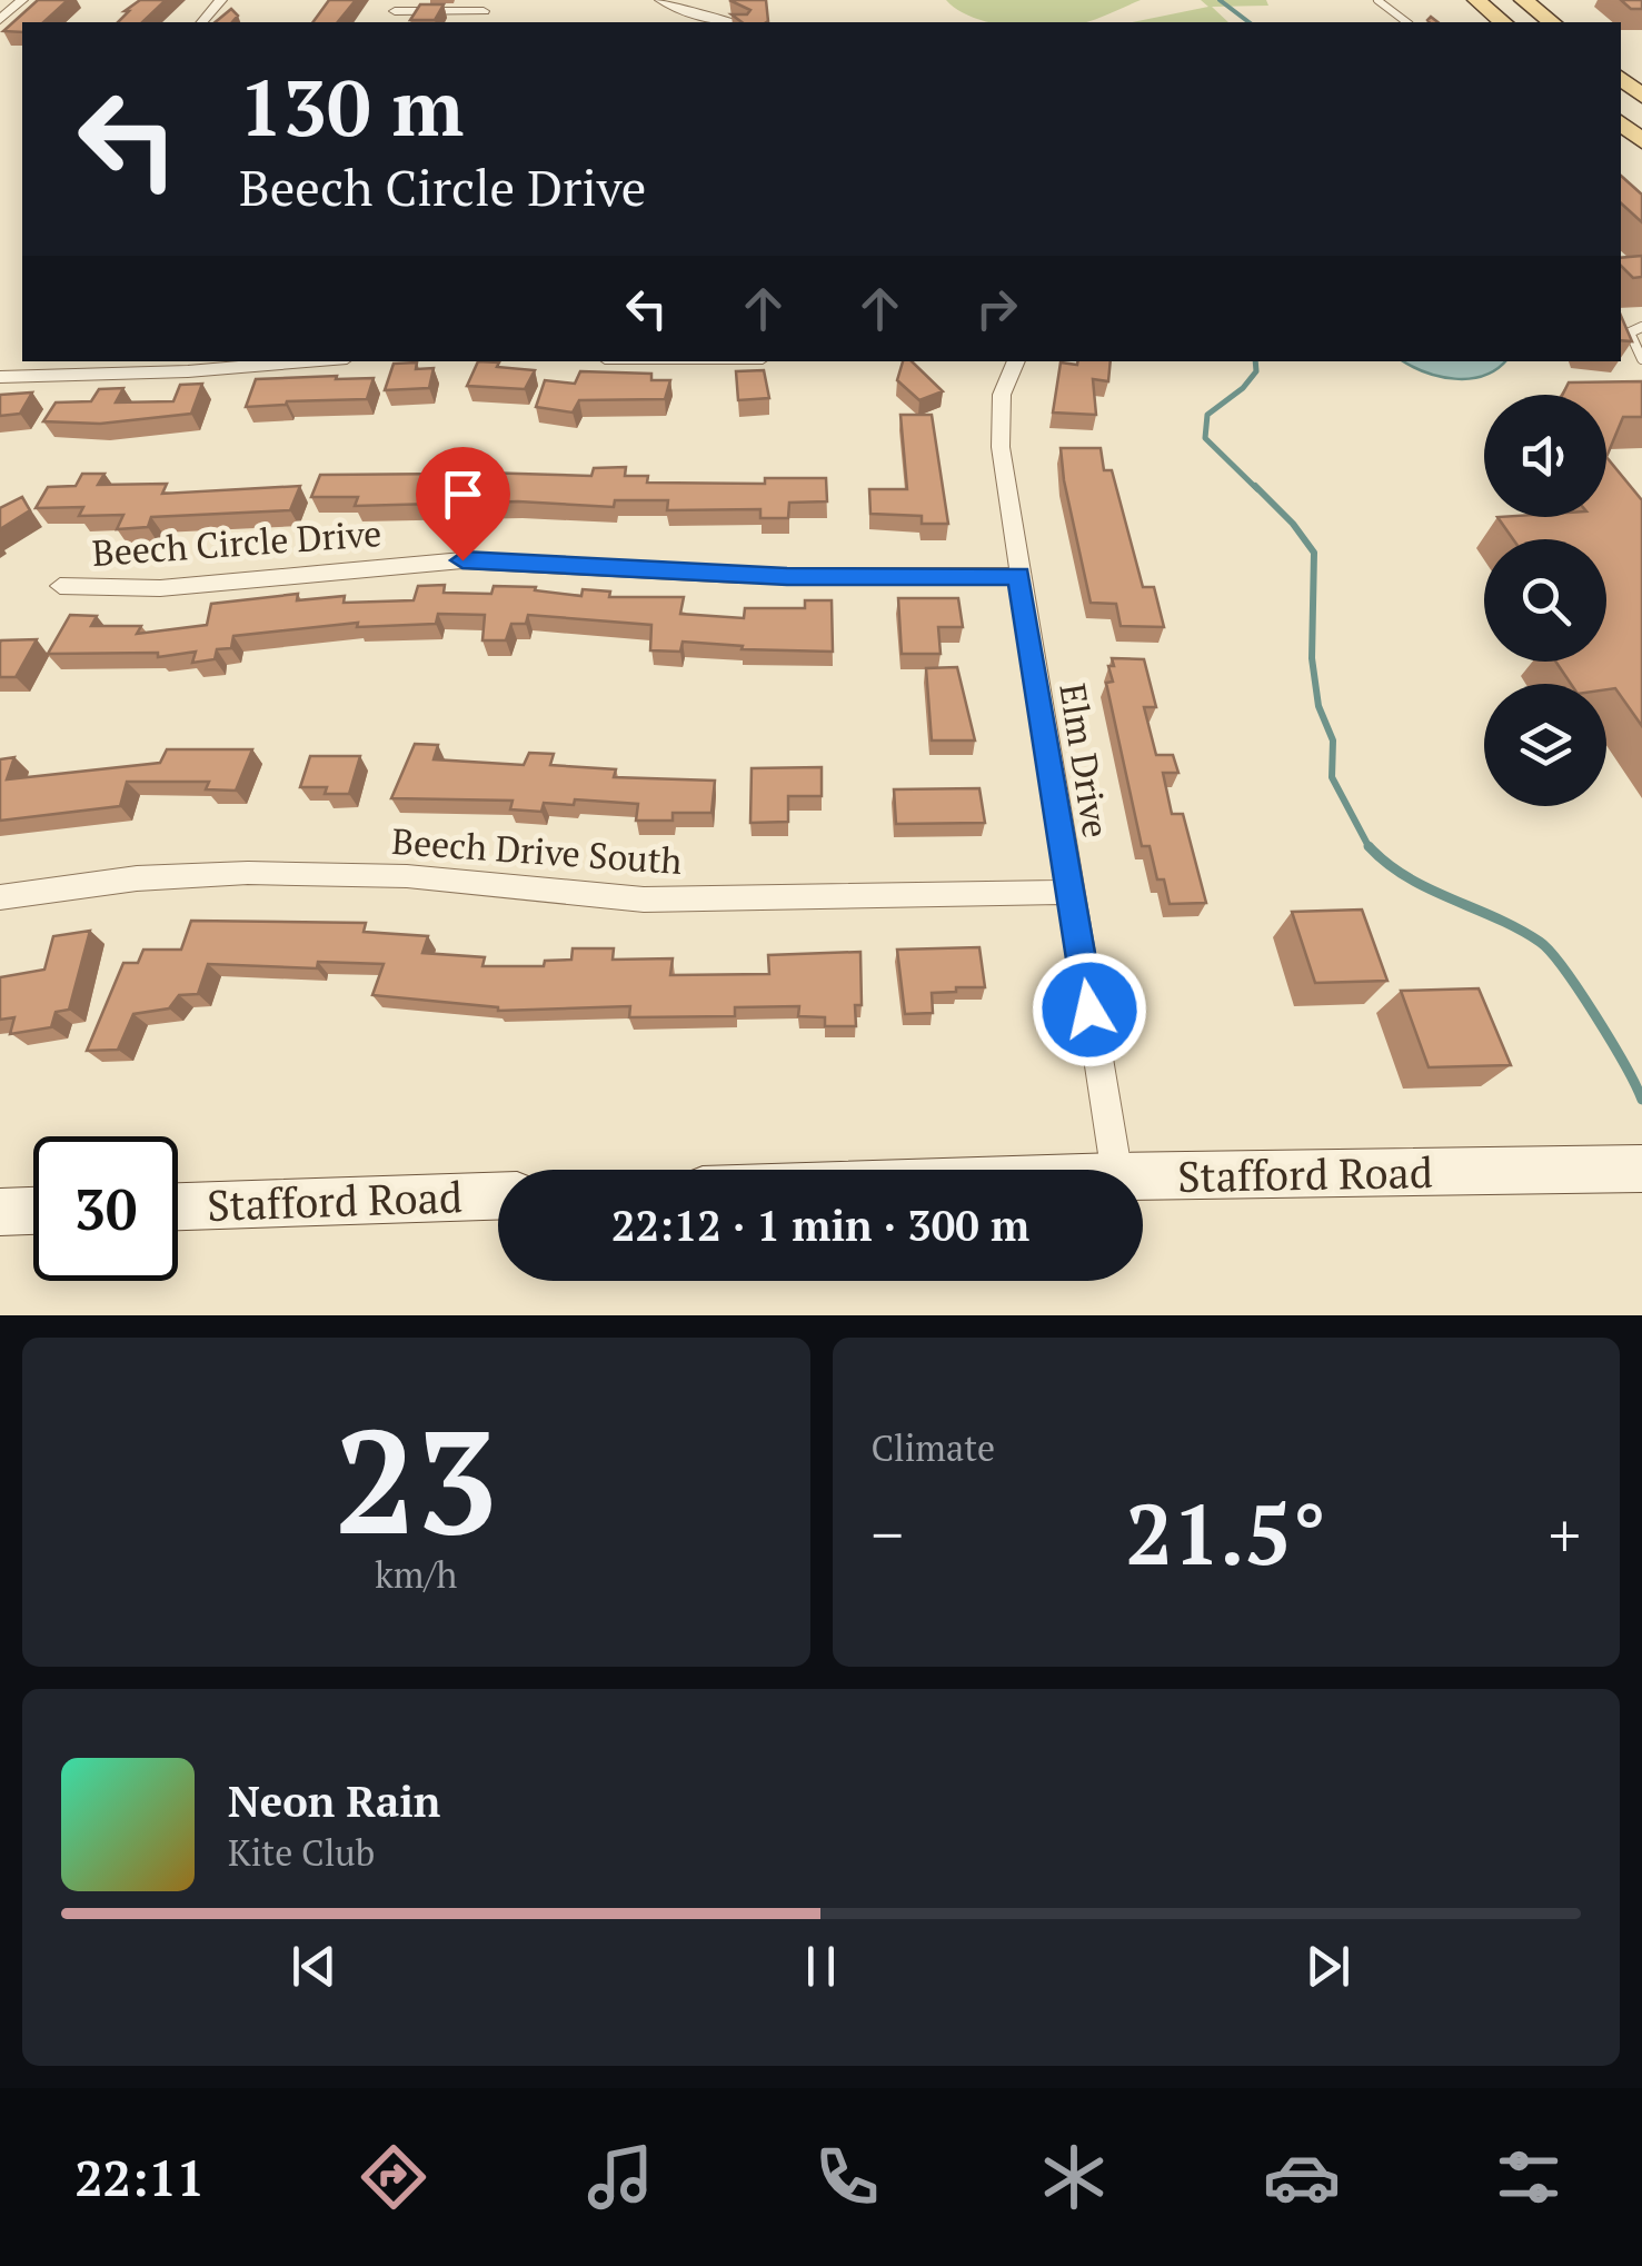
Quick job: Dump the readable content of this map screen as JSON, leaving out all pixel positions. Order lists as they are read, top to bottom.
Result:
{
  "streets": {
    "street": [
      "Beech Circle Drive",
      "Elm Drive",
      "Beech Drive South",
      "Stafford Road"
    ]
  },
  "crossings": [
    ["Beech Circle Drive", "Elm Drive"],
    ["Elm Drive", "Beech Drive South"]
  ],
  "page": {
    "turn": ["130 m", "Beech Circle Drive"],
    "limit": "30",
    "trip": "22:12 · 1 min · 300 m",
    "tile": [
      ["23", "km/h"],
      "Climate"
    ],
    "heat": ["−", "21.5°", "+"],
    "song": ["Neon Rain", "Kite Club"],
    "tabs": "22:11"
  }
}
